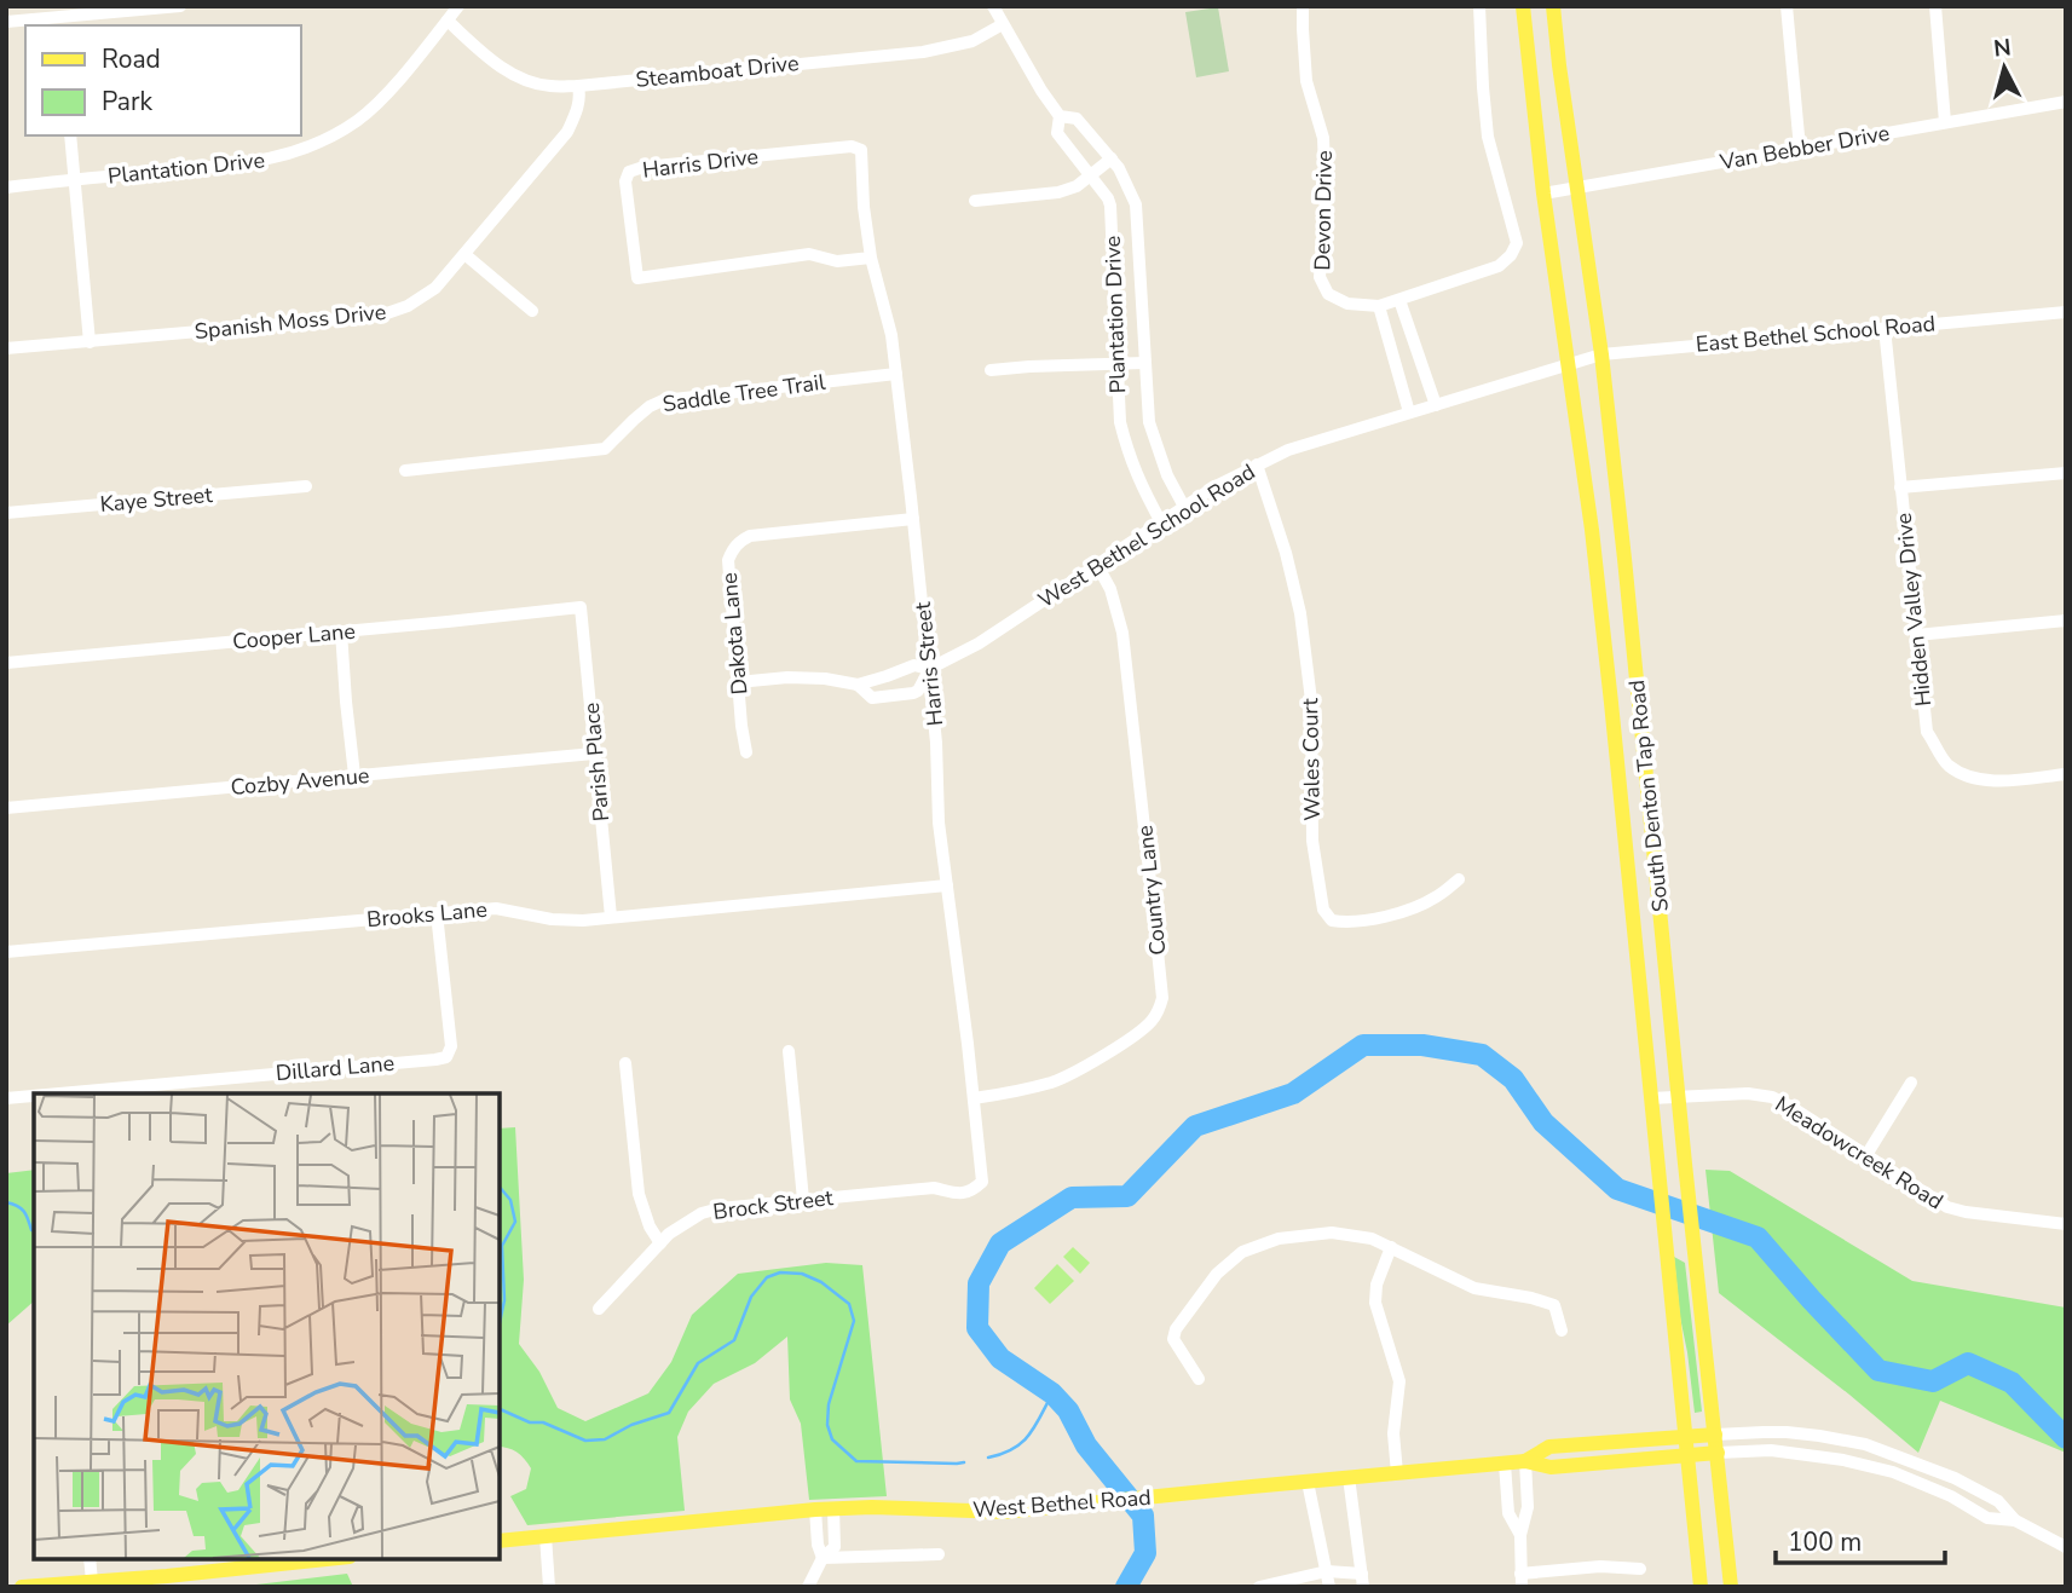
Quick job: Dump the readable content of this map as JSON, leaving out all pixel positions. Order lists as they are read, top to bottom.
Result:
{
  "streets": {
    "main road": ["South Denton Tap Road", "West Bethel Road"],
    "street": [
      "Steamboat Drive",
      "Van Bebber Drive",
      "Harris Drive",
      "Plantation Drive",
      "Devon Drive",
      "Spanish Moss Drive",
      "East Bethel School Road",
      "Saddle Tree Trail",
      "Kaye Street",
      "West Bethel School Road",
      "Hidden Valley Drive",
      "Dakota Lane",
      "Cooper Lane",
      "Harris Street",
      "Wales Court",
      "Parish Place",
      "Cozby Avenue",
      "Country Lane",
      "Brooks Lane",
      "Dillard Lane",
      "Meadowcreek Road",
      "Brock Street"
    ]
  },
  "crossings": [
    ["Steamboat Drive", "Plantation Drive"],
    ["Steamboat Drive", "Spanish Moss Drive"],
    ["Van Bebber Drive", "South Denton Tap Road"],
    ["Harris Drive", "Harris Street"],
    ["Plantation Drive", "West Bethel School Road"],
    ["East Bethel School Road", "West Bethel School Road"],
    ["East Bethel School Road", "Hidden Valley Drive"],
    ["East Bethel School Road", "South Denton Tap Road"],
    ["Saddle Tree Trail", "Harris Street"],
    ["West Bethel School Road", "Harris Street"],
    ["West Bethel School Road", "Wales Court"],
    ["West Bethel School Road", "South Denton Tap Road"],
    ["West Bethel School Road", "Country Lane"],
    ["Dakota Lane", "Harris Street"],
    ["Cooper Lane", "Parish Place"],
    ["Harris Street", "Country Lane"],
    ["Harris Street", "Brooks Lane"],
    ["Harris Street", "Brock Street"],
    ["Parish Place", "Cozby Avenue"],
    ["Parish Place", "Brooks Lane"],
    ["South Denton Tap Road", "Meadowcreek Road"],
    ["South Denton Tap Road", "West Bethel Road"],
    ["Brooks Lane", "Dillard Lane"]
  ],
  "legend": ["Road", "Park"],
  "scale_bar": "100 m",
  "north": "top"
}
